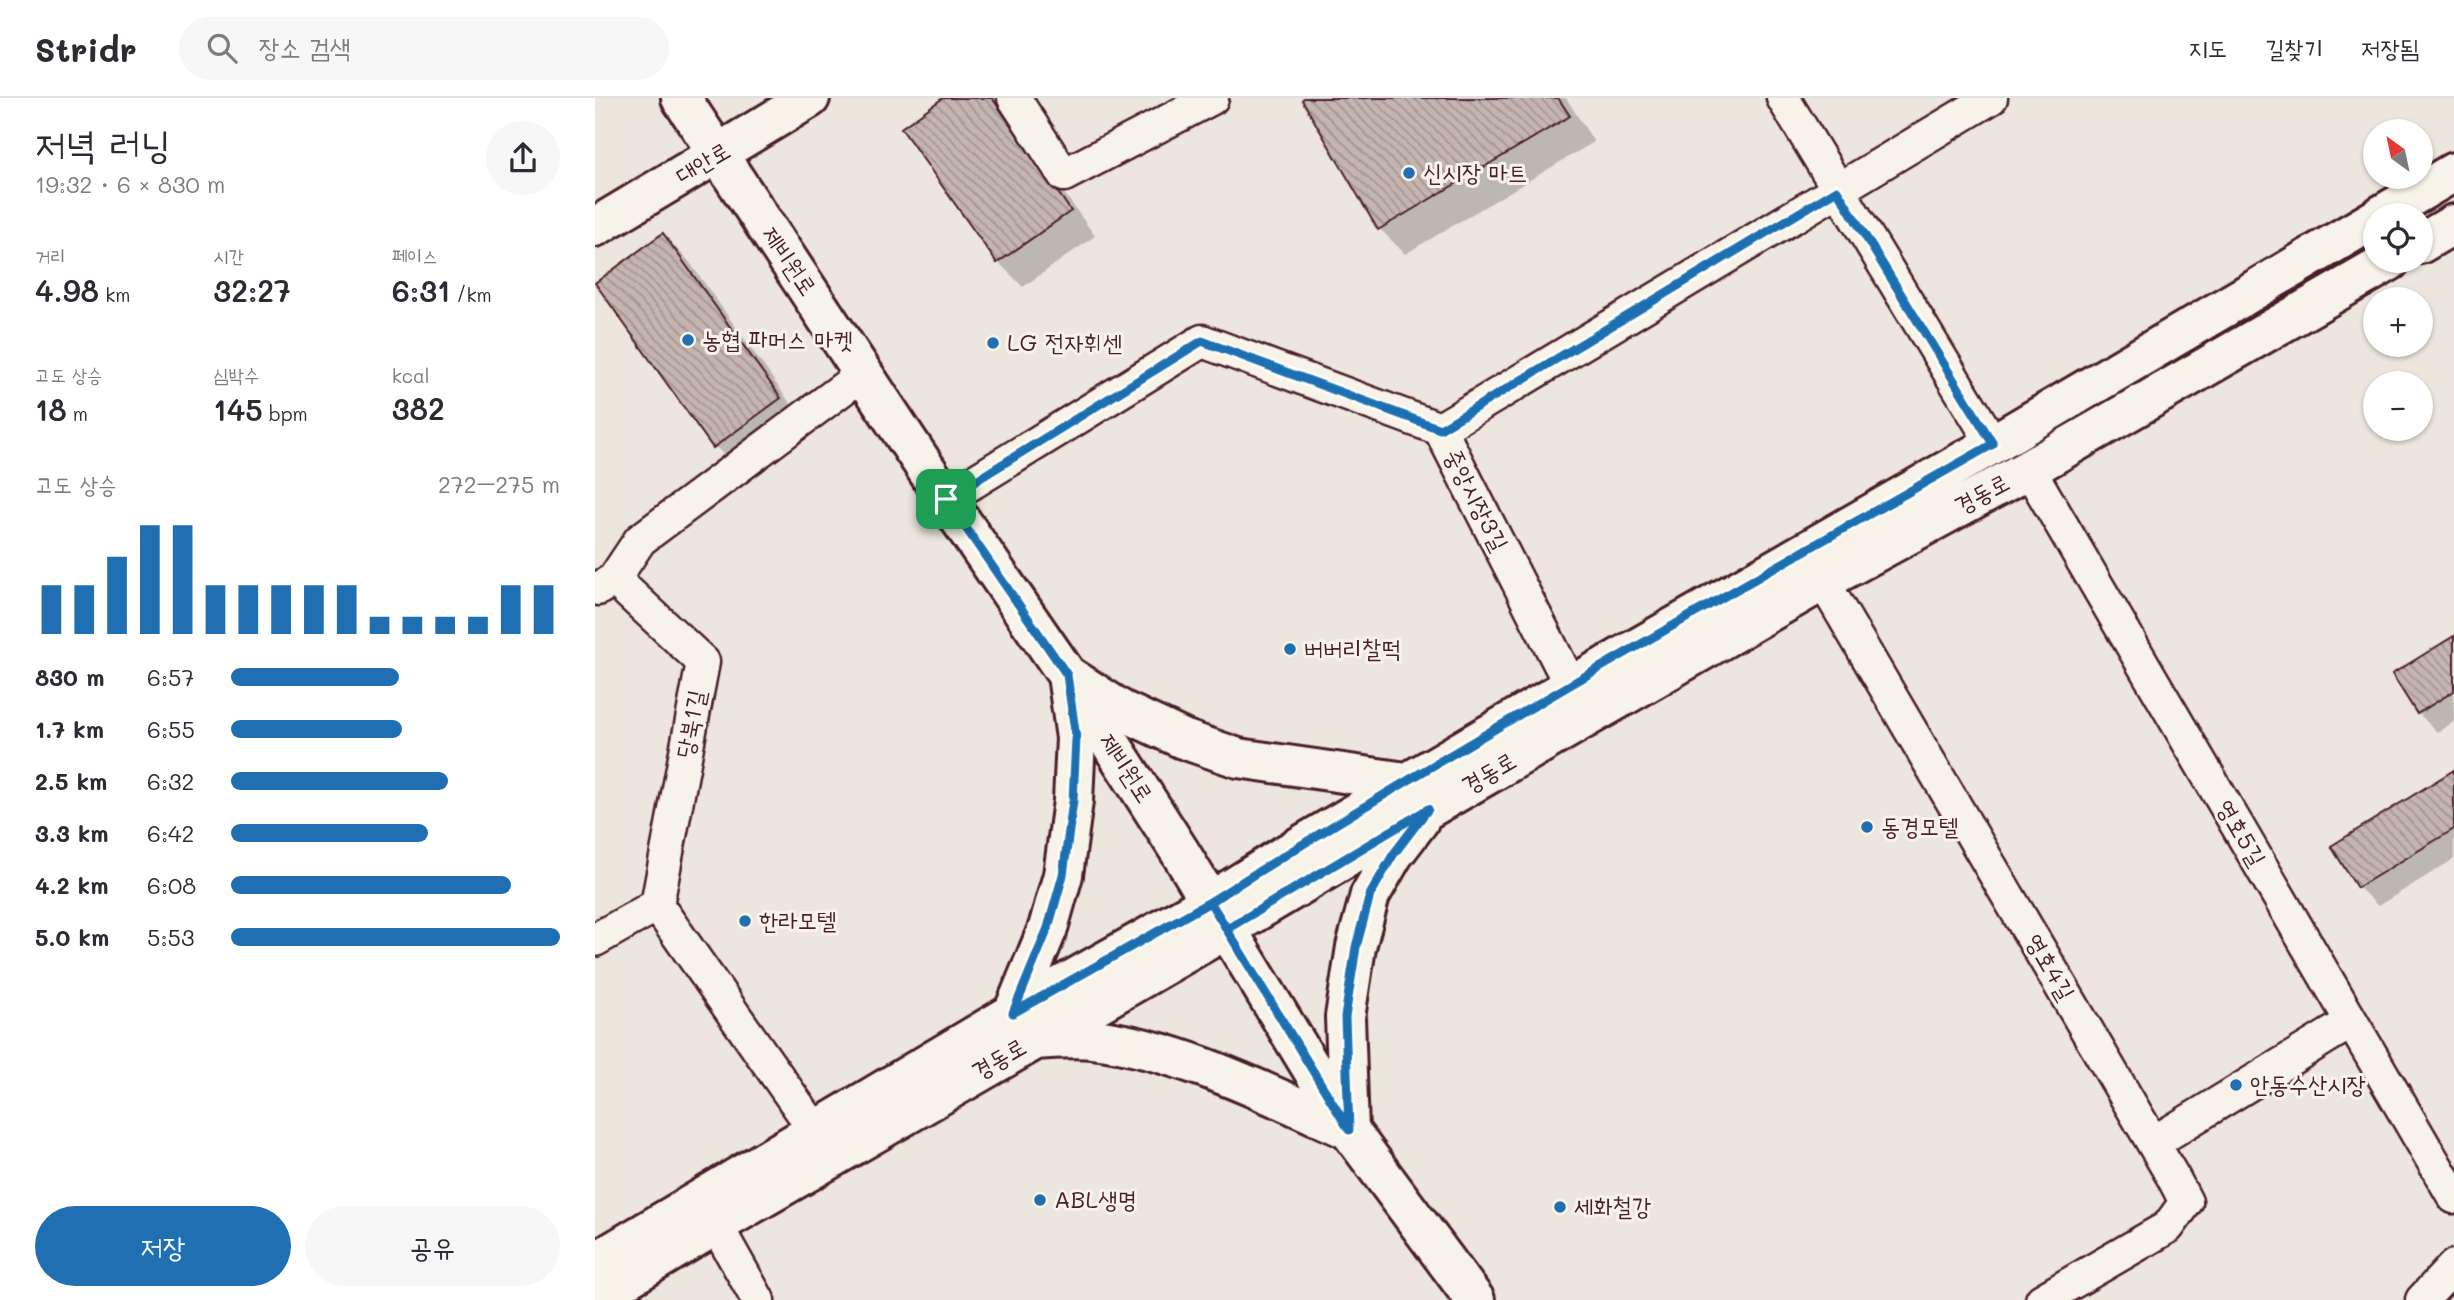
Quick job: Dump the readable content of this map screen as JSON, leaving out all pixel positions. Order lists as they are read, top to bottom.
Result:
{
  "streets": {
    "street": [
      "대안로",
      "제비원로",
      "경동로",
      "중앙시장3길",
      "당북1길",
      "영호5길",
      "영호4길"
    ]
  },
  "crossings": [
    ["대안로", "제비원로"],
    ["제비원로", "경동로"],
    ["제비원로", "중앙시장3길"],
    ["경동로", "중앙시장3길"],
    ["경동로", "영호5길"],
    ["경동로", "영호4길"]
  ],
  "places": [
    "신시장 마트",
    "농협 파머스 마켓",
    "LG 전자휘센",
    "버버리찰떡",
    "동경모텔",
    "한라모텔",
    "안동수산시장",
    "ABL생명",
    "세화철강"
  ],
  "north": "top left",
  "page": {
    "header": "Stridr",
    "search": "장소 검색",
    "nav": ["지도", "길찾기", "저장됨"],
    "heading": ["저녁 러닝", "19:32 · 6 × 830 m"],
    "map_buttons": ["+", "−"],
    "stats": [
      ["거리", "4.98 km"],
      ["시간", "32:27"],
      ["페이스", "6:31 /km"],
      ["고도 상승", "18 m"],
      ["심박수", "145 bpm"],
      ["kcal", "382"]
    ],
    "chart": ["고도 상승", "272–275 m"],
    "list": [
      {
        "name": "830 m",
        "note": "6:57"
      },
      {
        "name": "1.7 km",
        "note": "6:55"
      },
      {
        "name": "2.5 km",
        "note": "6:32"
      },
      {
        "name": "3.3 km",
        "note": "6:42"
      },
      {
        "name": "4.2 km",
        "note": "6:08"
      },
      {
        "name": "5.0 km",
        "note": "5:53"
      }
    ],
    "buttons": ["저장", "공유"]
  }
}
